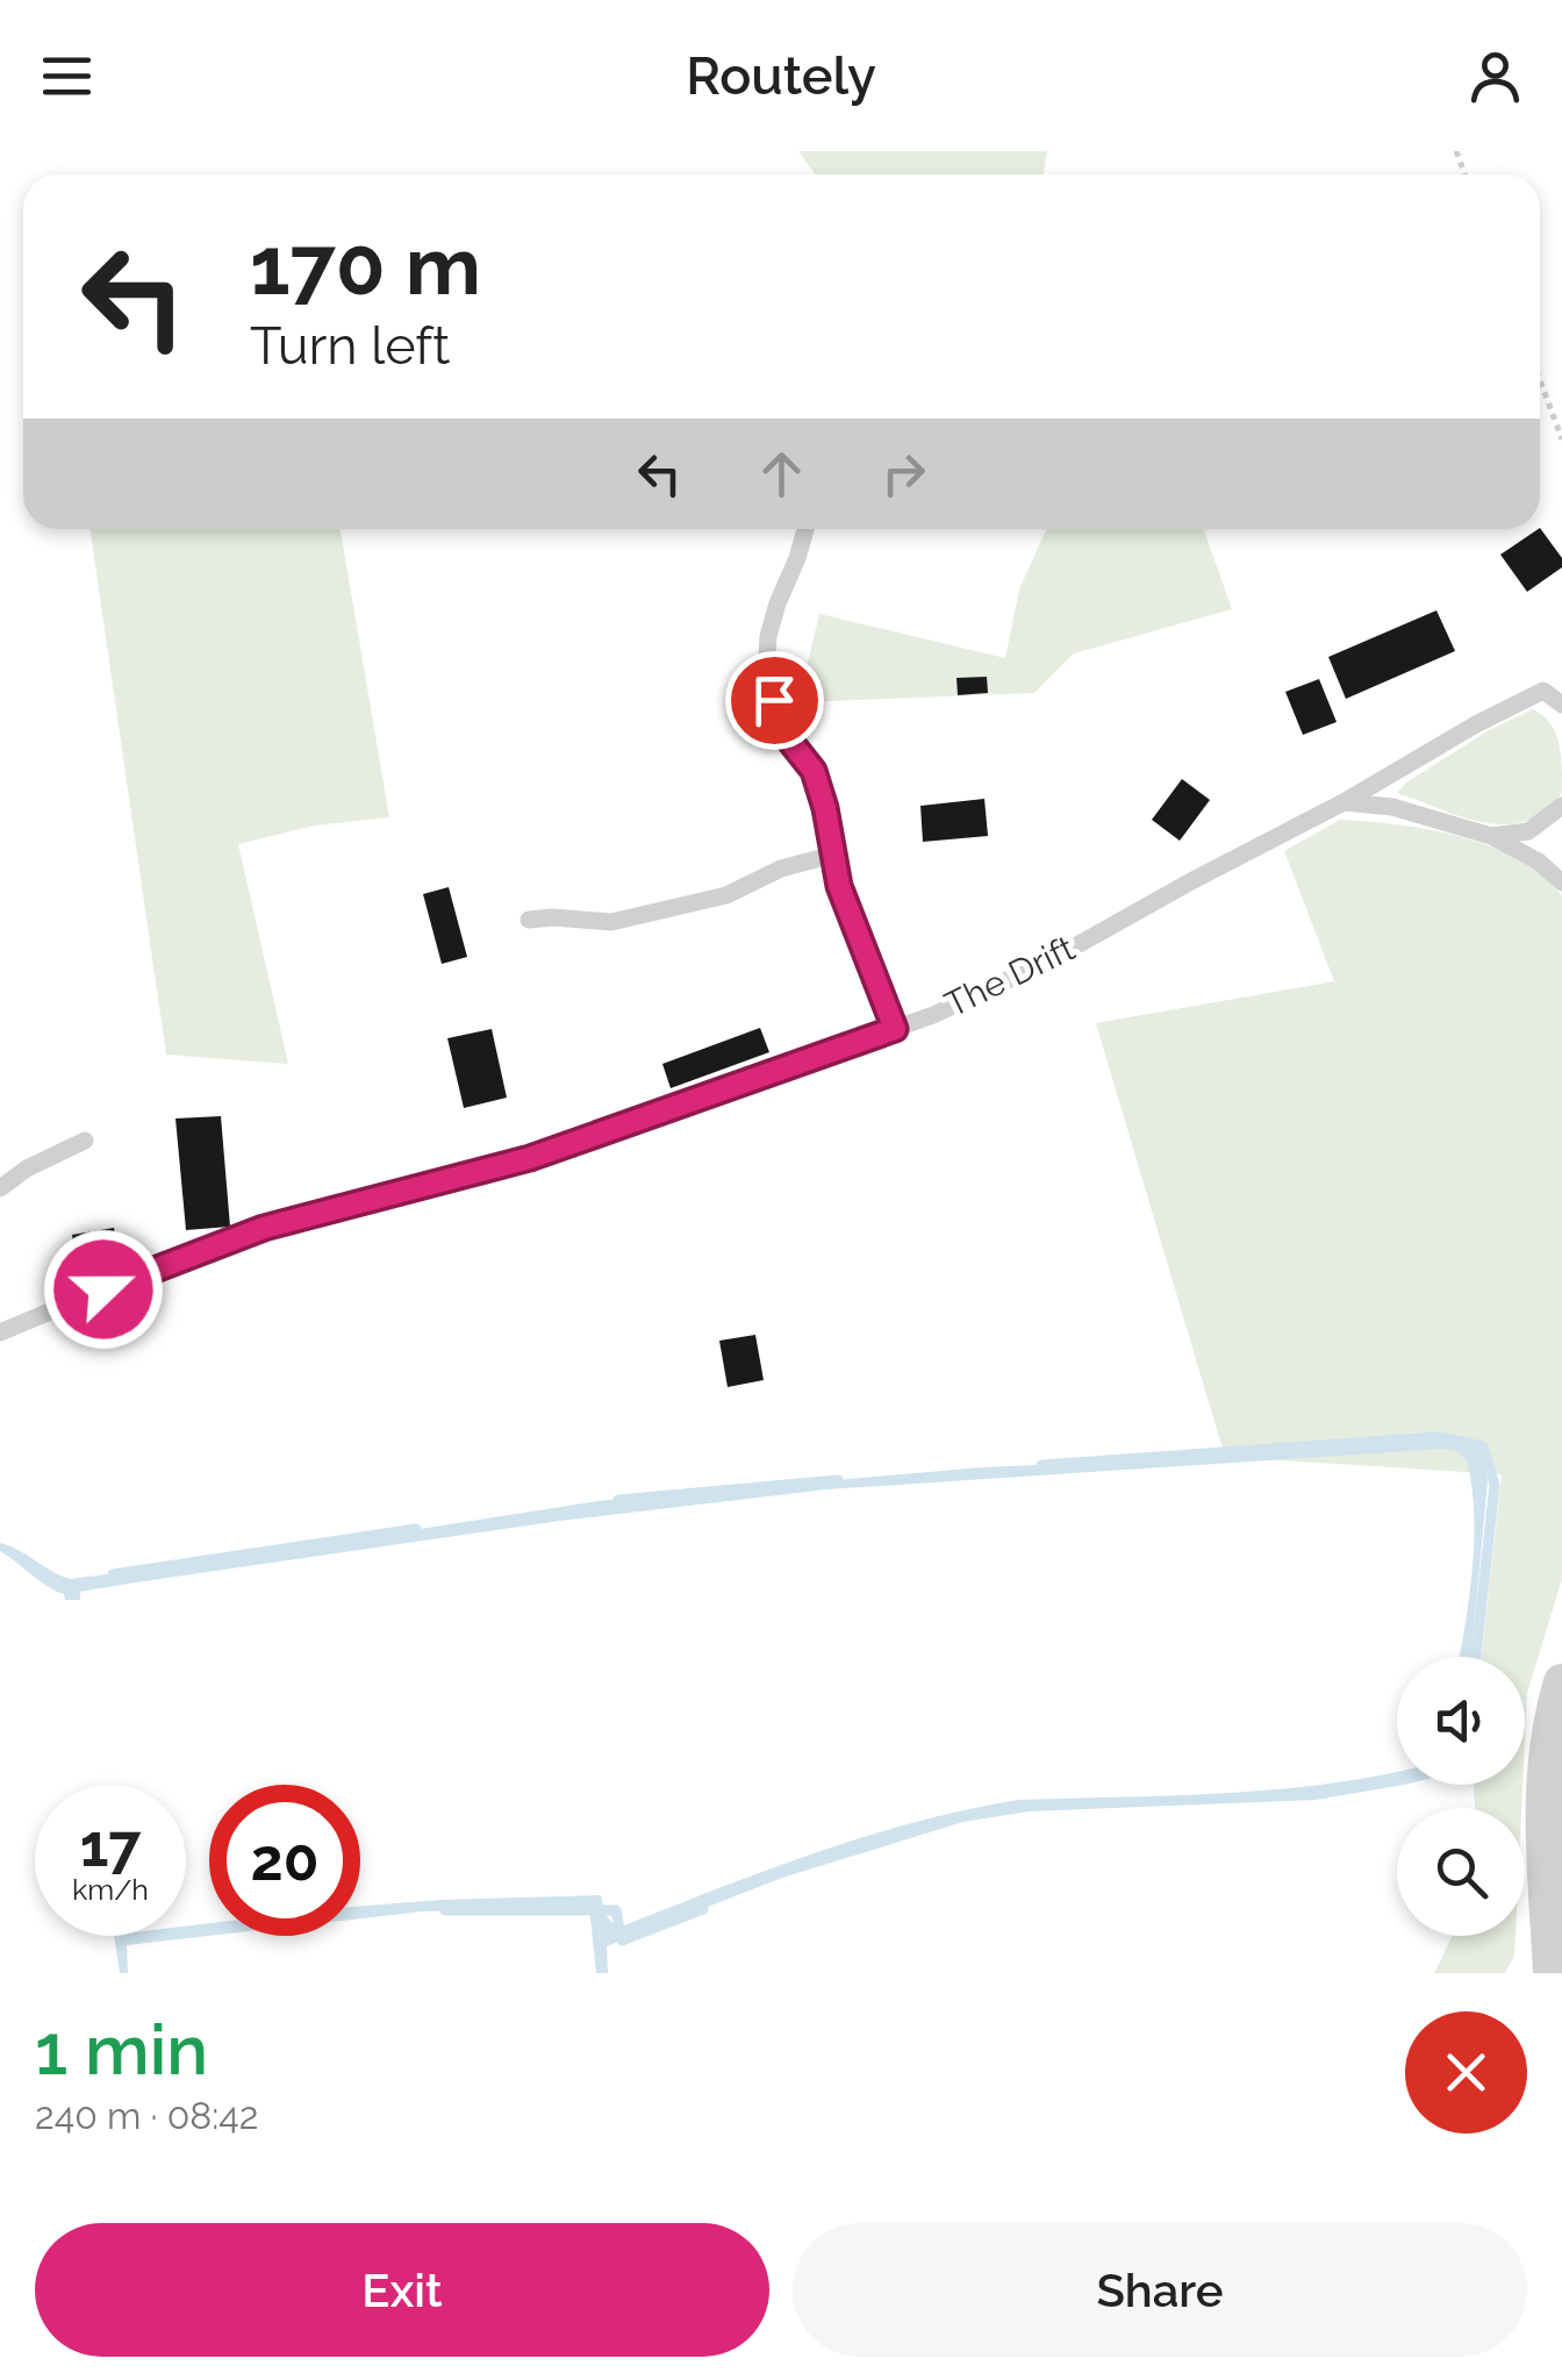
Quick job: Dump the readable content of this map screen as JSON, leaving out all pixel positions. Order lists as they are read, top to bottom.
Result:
{
  "streets": {
    "lane": ["The Drift"]
  },
  "page": {
    "header": "Routely",
    "turn": ["170 m", "Turn left"],
    "speed": "17 km/h",
    "limit": "20",
    "heading": ["1 min", "240 m · 08:42"],
    "buttons": ["Exit", "Share"]
  }
}
